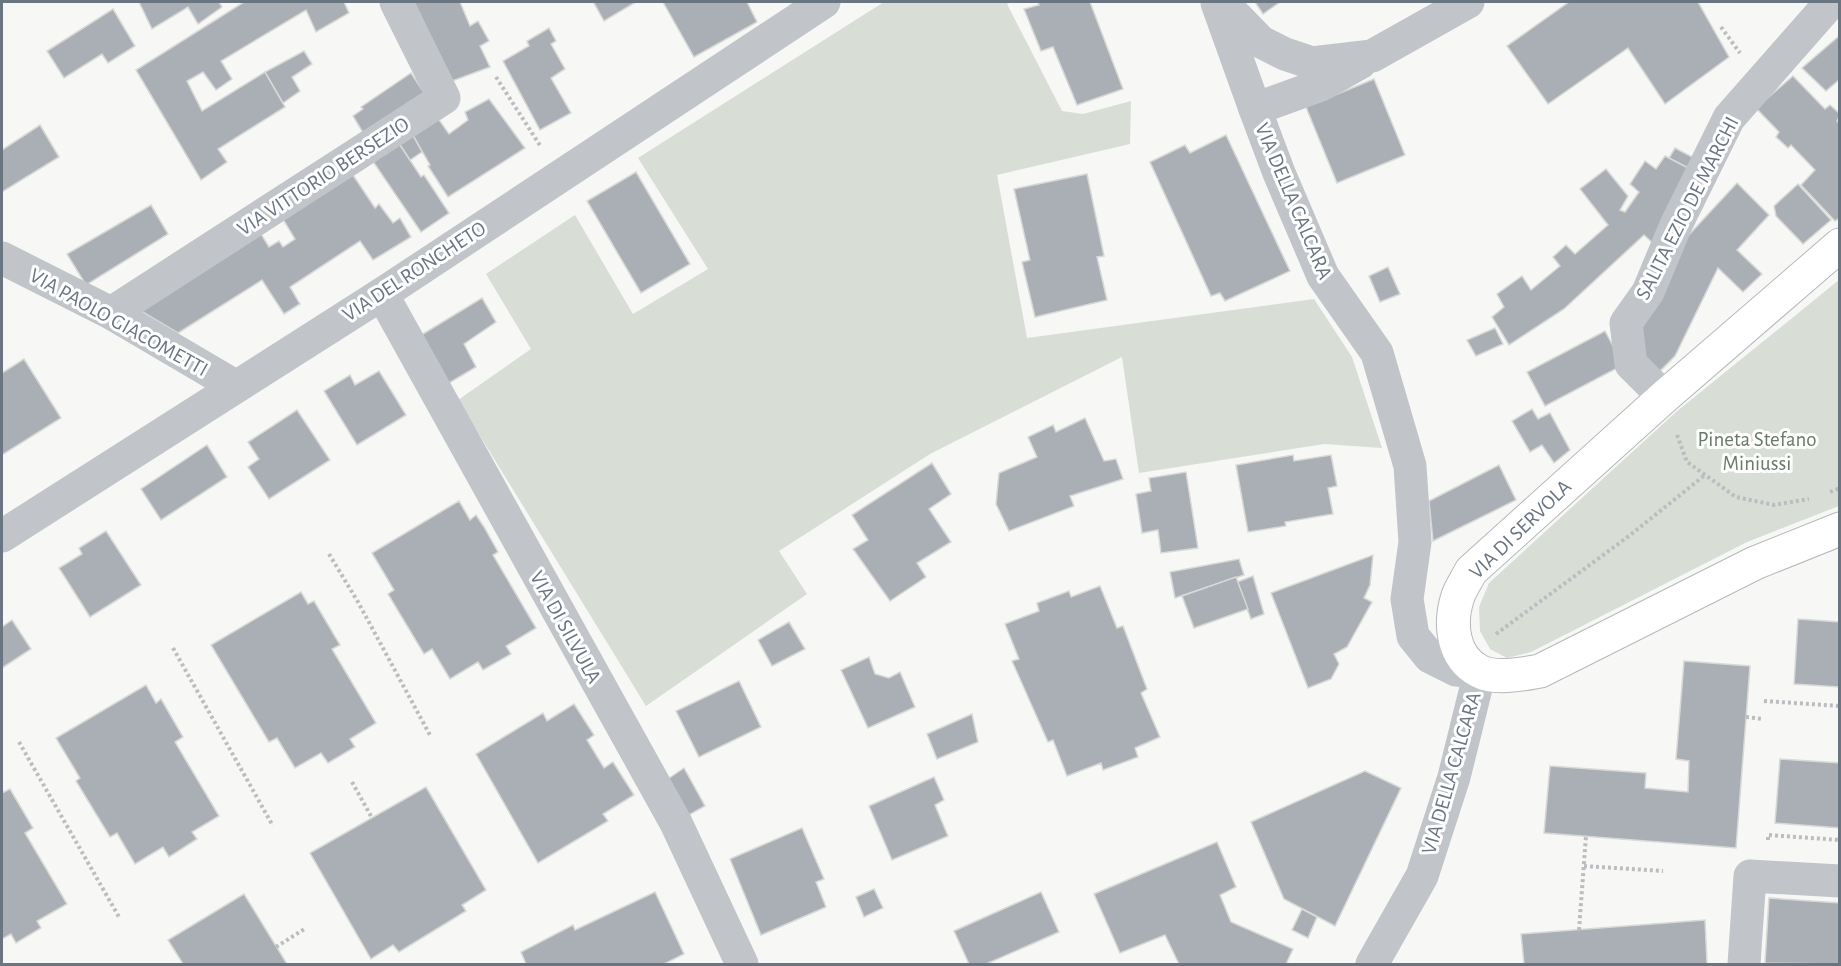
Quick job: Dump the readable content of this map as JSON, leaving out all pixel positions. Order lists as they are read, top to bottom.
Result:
{
  "streets": {
    "main road": ["VIA DI SERVOLA"],
    "street": [
      "VIA VITTORIO BERSEZIO",
      "VIA DELLA CALCARA",
      "SALITA EZIO DE MARCHI",
      "VIA DEL RONCHETO",
      "VIA PAOLO GIACOMETTI",
      "VIA DI SILVULA"
    ]
  },
  "crossings": [
    ["VIA VITTORIO BERSEZIO", "VIA PAOLO GIACOMETTI"],
    ["VIA DELLA CALCARA", "VIA DI SERVOLA"],
    ["SALITA EZIO DE MARCHI", "VIA DI SERVOLA"],
    ["VIA DEL RONCHETO", "VIA PAOLO GIACOMETTI"],
    ["VIA DEL RONCHETO", "VIA DI SILVULA"]
  ],
  "parks": ["Pineta Stefano Miniussi"]
}
